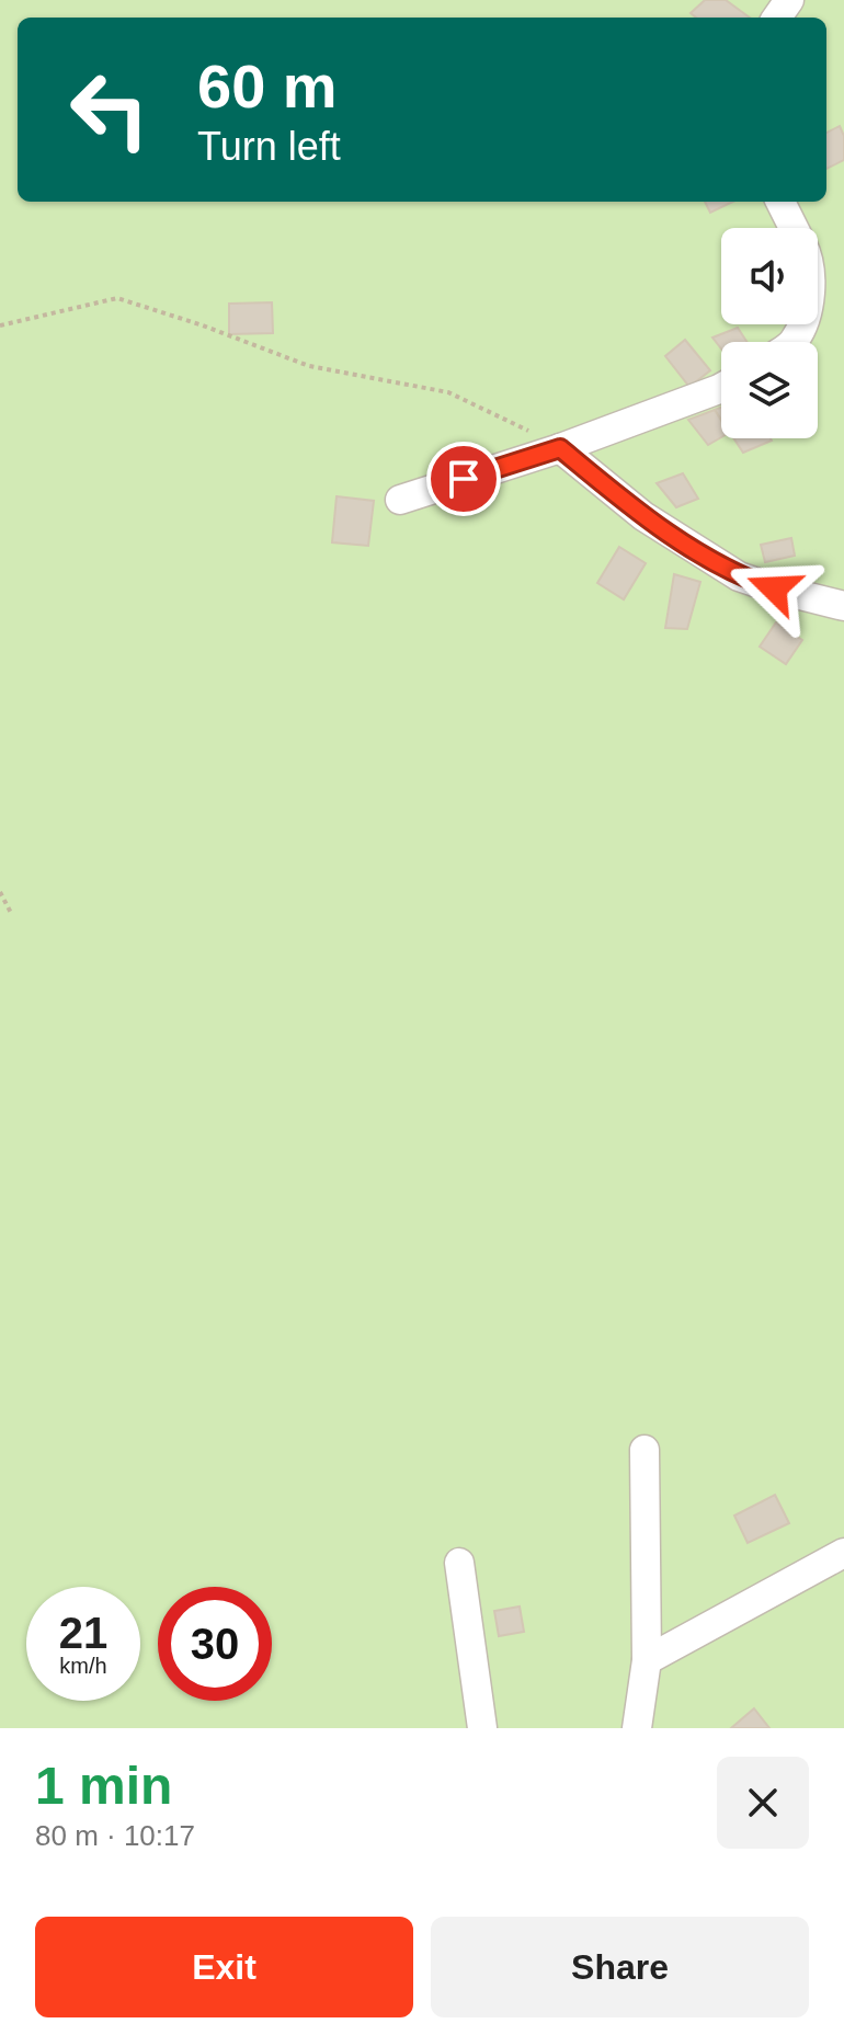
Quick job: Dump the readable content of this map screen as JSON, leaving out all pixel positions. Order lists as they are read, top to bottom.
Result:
{
  "page": {
    "turn": ["60 m", "Turn left"],
    "speed": "21 km/h",
    "limit": "30",
    "heading": ["1 min", "80 m · 10:17"],
    "buttons": ["Exit", "Share"]
  }
}
